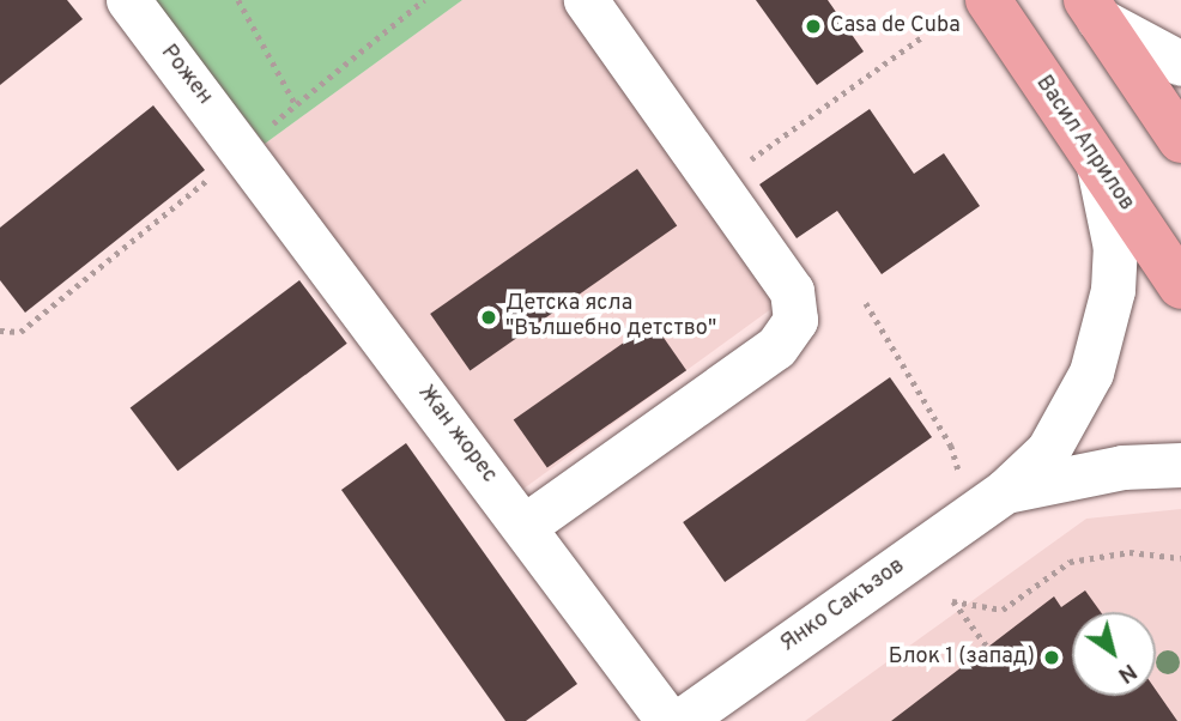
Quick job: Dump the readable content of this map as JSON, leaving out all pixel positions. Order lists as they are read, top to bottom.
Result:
{
  "streets": {
    "main road": ["Васил Априлов"],
    "street": ["Рожен", "Жан жорес", "Янко Сакъзов"]
  },
  "crossings": [
    ["Рожен", "Жан жорес"],
    ["Васил Априлов", "Янко Сакъзов"]
  ],
  "places": ["Casa de Cuba", "Детска ясла \"Вълшебно детство\"", "Блок 1 (запад)"],
  "north": "bottom right"
}
